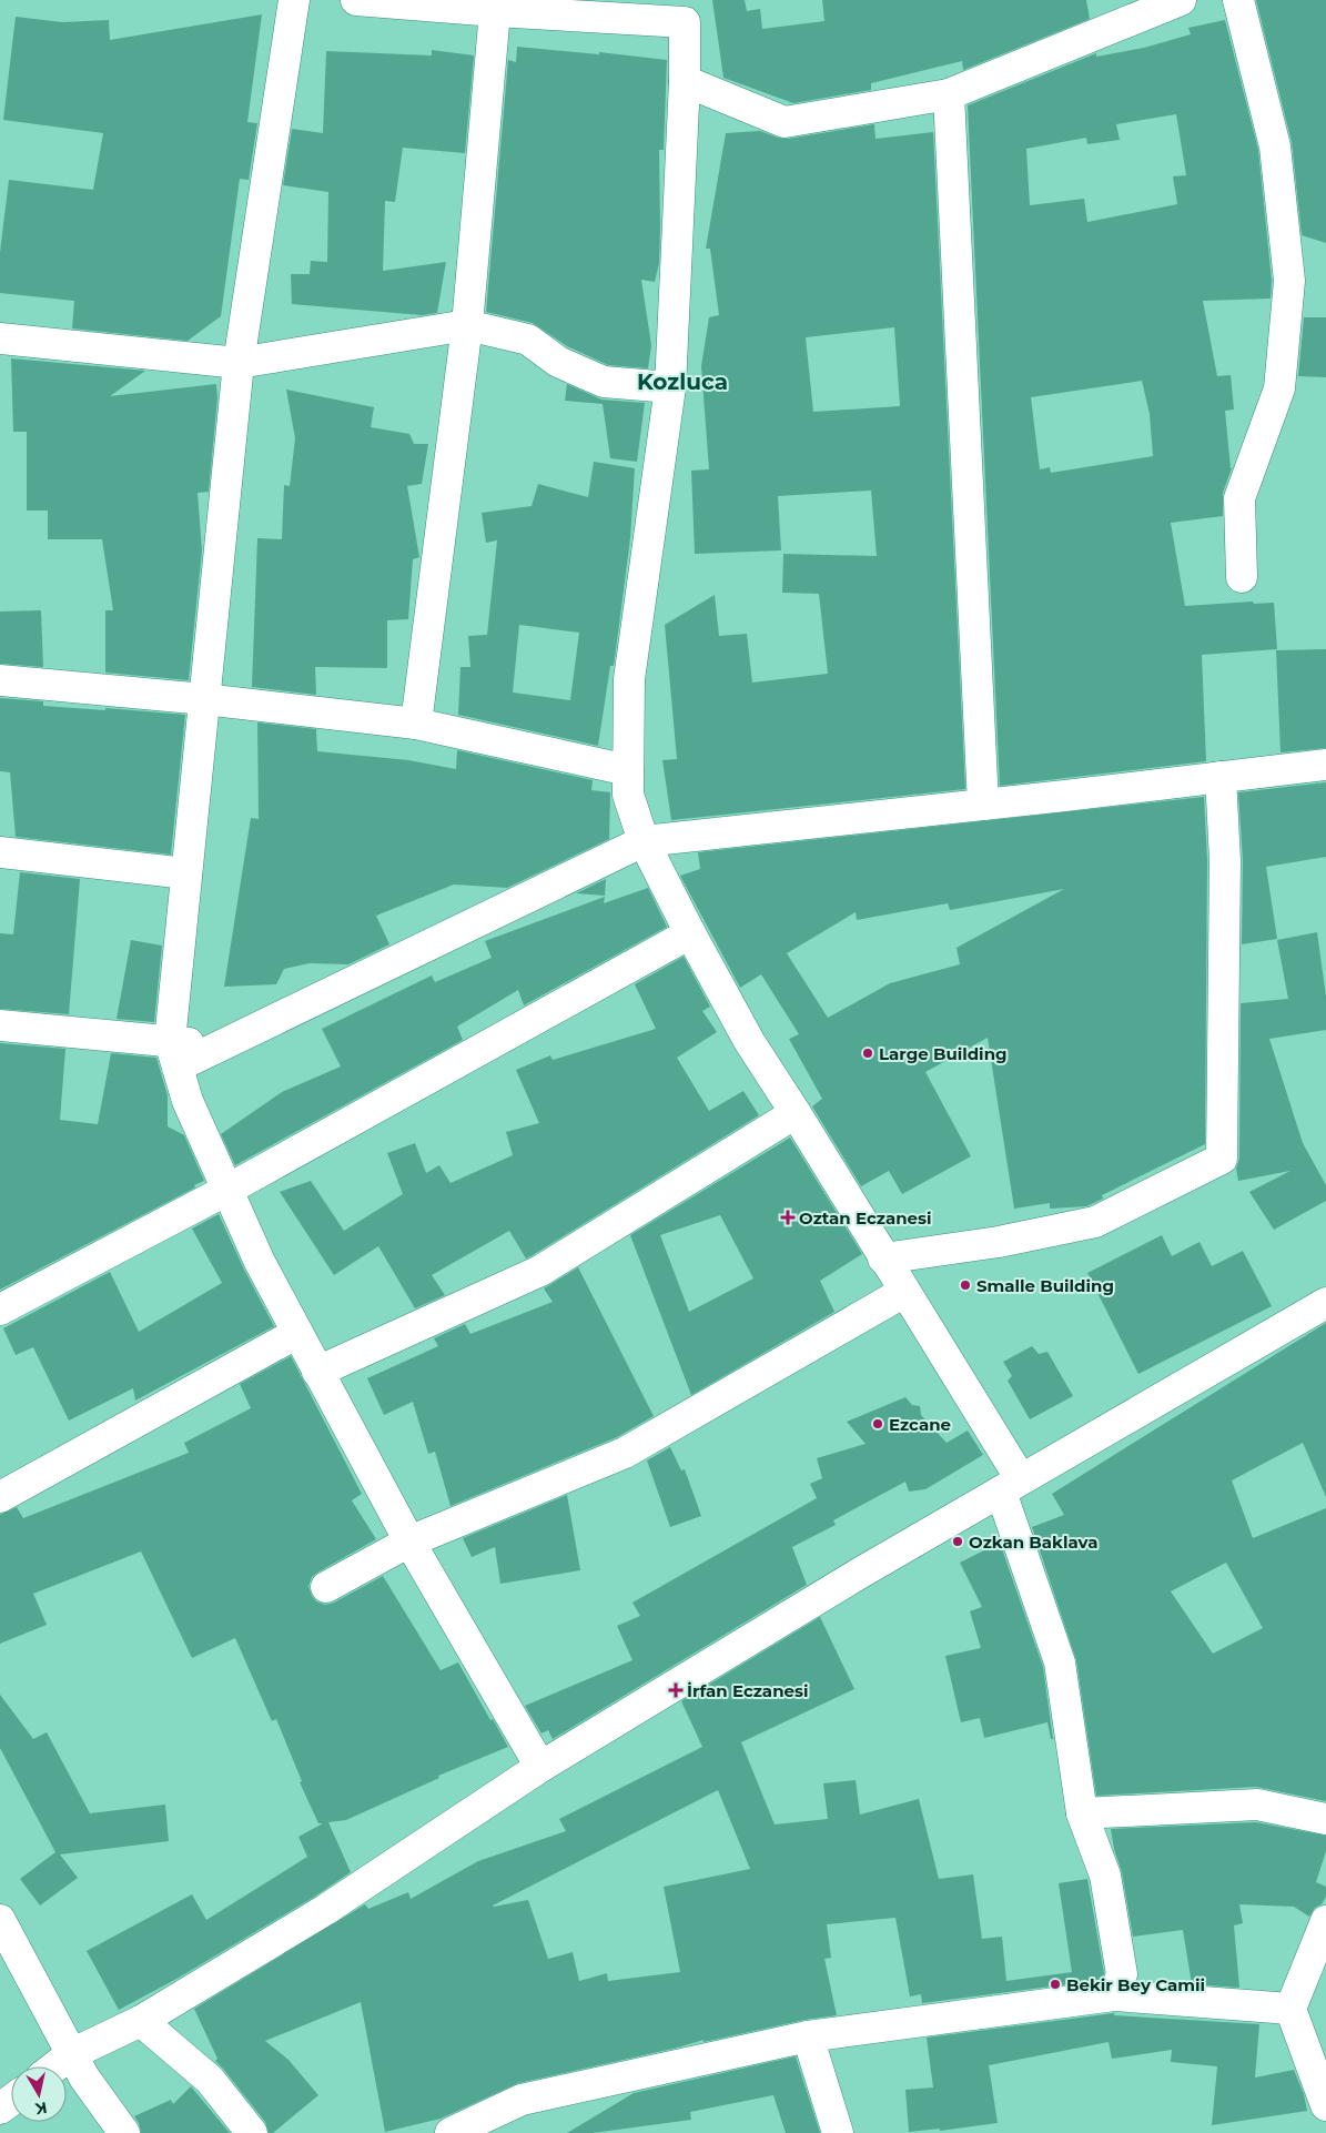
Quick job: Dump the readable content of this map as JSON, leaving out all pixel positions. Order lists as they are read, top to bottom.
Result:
{
  "districts": ["Kozluca"],
  "places": {
    "other": [
      "Large Building",
      "Smalle Building",
      "Ezcane",
      "Ozkan Baklava",
      "Bekir Bey Camii"
    ],
    "health": ["Oztan Eczanesi", "İrfan Eczanesi"]
  },
  "north": "bottom"
}
